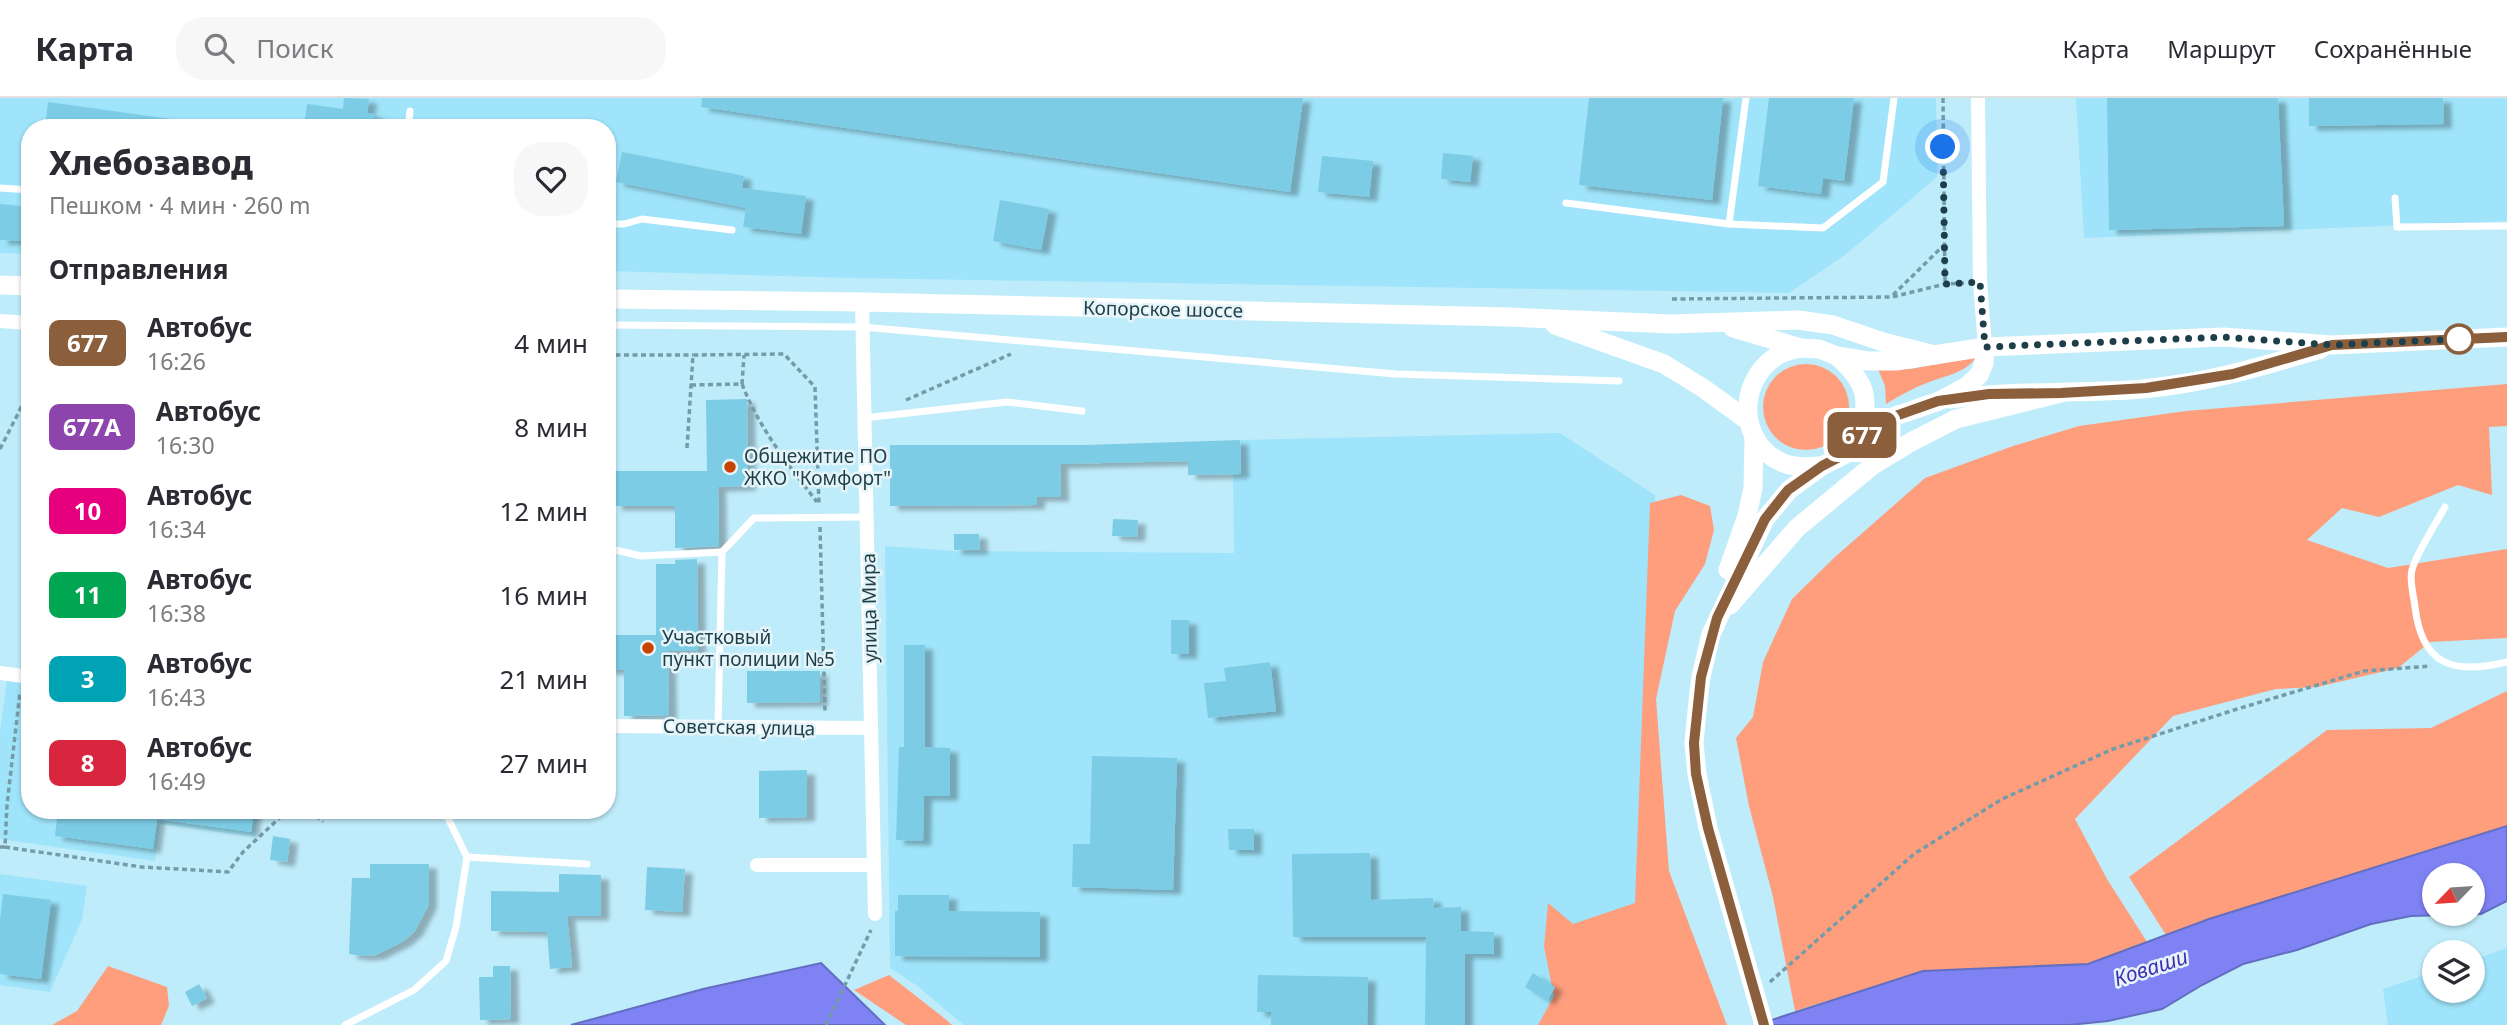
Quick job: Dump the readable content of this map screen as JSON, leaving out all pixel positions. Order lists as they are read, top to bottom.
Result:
{
  "streets": {
    "main road": ["Копорское шоссе"],
    "street": ["улица Мира", "Советская улица"]
  },
  "crossings": [
    ["Копорское шоссе", "улица Мира"],
    ["улица Мира", "Советская улица"]
  ],
  "water": ["Коваши"],
  "places": ["Общежитие ПО ЖКО \"Комфорт\"", "Участковый пункт полиции №5"],
  "lines": ["bus line 677"],
  "north": "bottom left",
  "page": {
    "header": "Карта",
    "search": "Поиск",
    "nav": ["Карта", "Маршрут", "Сохранённые"],
    "on_map": "677",
    "heading": [
      ["Хлебозавод", "Пешком · 4 мин · 260 m"],
      "Отправления"
    ],
    "list": [
      {
        "mark": "677",
        "name": "Автобус",
        "note": "16:26",
        "value": "4 мин"
      },
      {
        "mark": "677А",
        "name": "Автобус",
        "note": "16:30",
        "value": "8 мин"
      },
      {
        "mark": "10",
        "name": "Автобус",
        "note": "16:34",
        "value": "12 мин"
      },
      {
        "mark": "11",
        "name": "Автобус",
        "note": "16:38",
        "value": "16 мин"
      },
      {
        "mark": "3",
        "name": "Автобус",
        "note": "16:43",
        "value": "21 мин"
      },
      {
        "mark": "8",
        "name": "Автобус",
        "note": "16:49",
        "value": "27 мин"
      }
    ]
  }
}
